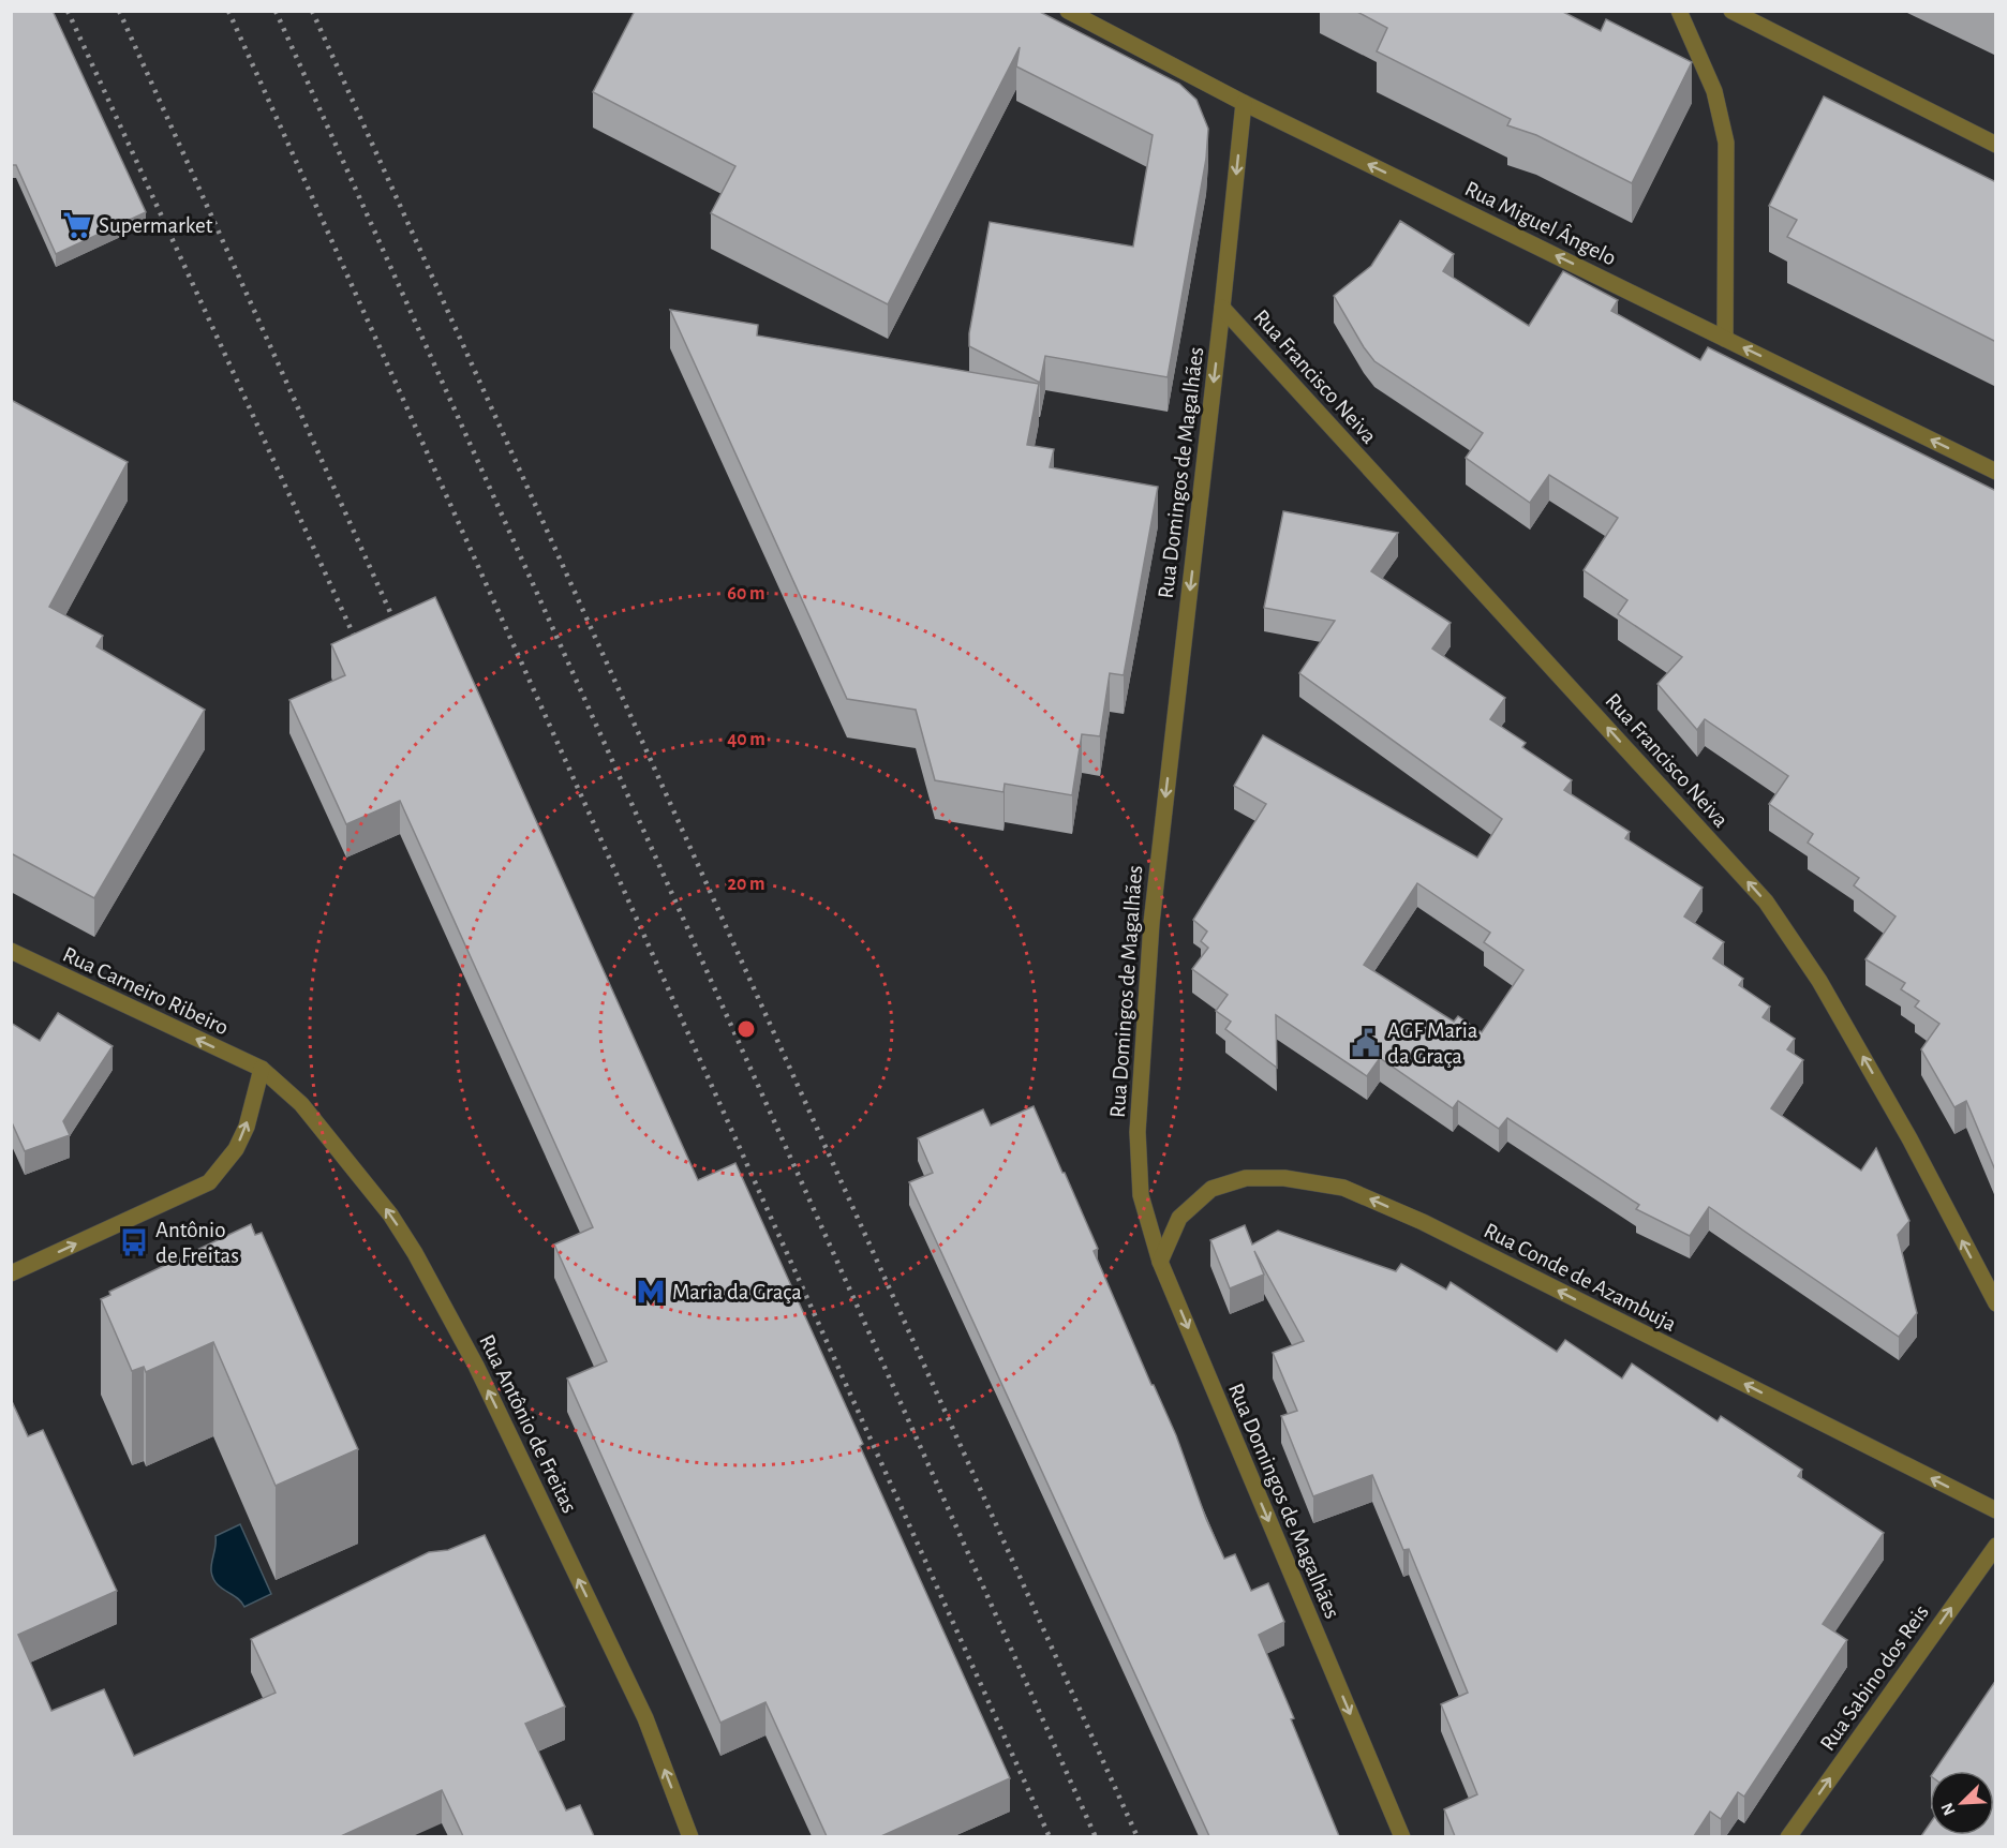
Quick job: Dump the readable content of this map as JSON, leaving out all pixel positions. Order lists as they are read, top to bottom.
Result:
{
  "streets": {
    "street": [
      "Rua Miguel Ângelo",
      "Rua Francisco Neiva",
      "Rua Domingos de Magalhães",
      "Rua Carneiro Ribeiro",
      "Rua Conde de Azambuja",
      "Rua Antônio de Freitas",
      "Rua Sabino dos Reis"
    ]
  },
  "crossings": [
    ["Rua Miguel Ângelo", "Rua Domingos de Magalhães"],
    ["Rua Francisco Neiva", "Rua Domingos de Magalhães"],
    ["Rua Domingos de Magalhães", "Rua Conde de Azambuja"],
    ["Rua Carneiro Ribeiro", "Rua Antônio de Freitas"]
  ],
  "one_way": [
    "Rua Miguel Ângelo",
    "Rua Francisco Neiva",
    "Rua Domingos de Magalhães",
    "Rua Carneiro Ribeiro",
    "Rua Conde de Azambuja",
    "Rua Antônio de Freitas",
    "Rua Sabino dos Reis"
  ],
  "places": {
    "supermarket": ["Supermarket"],
    "public building": ["AGF Maria da Graça"],
    "bus stop": ["Antônio de Freitas"],
    "metro station": ["Maria da Graça"]
  },
  "north": "bottom left",
  "rings": ["60 m", "40 m", "20 m"]
}
